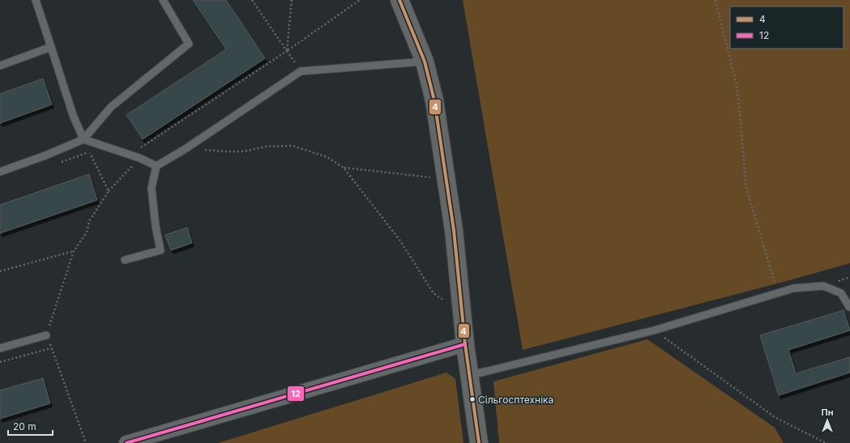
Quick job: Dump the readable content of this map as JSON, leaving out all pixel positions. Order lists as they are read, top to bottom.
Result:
{
  "places": ["Сільгосптехніка"],
  "lines": ["transit line 4", "transit line 12"],
  "legend": ["4", "12"],
  "scale_bar": "20 m",
  "north": "top"
}
